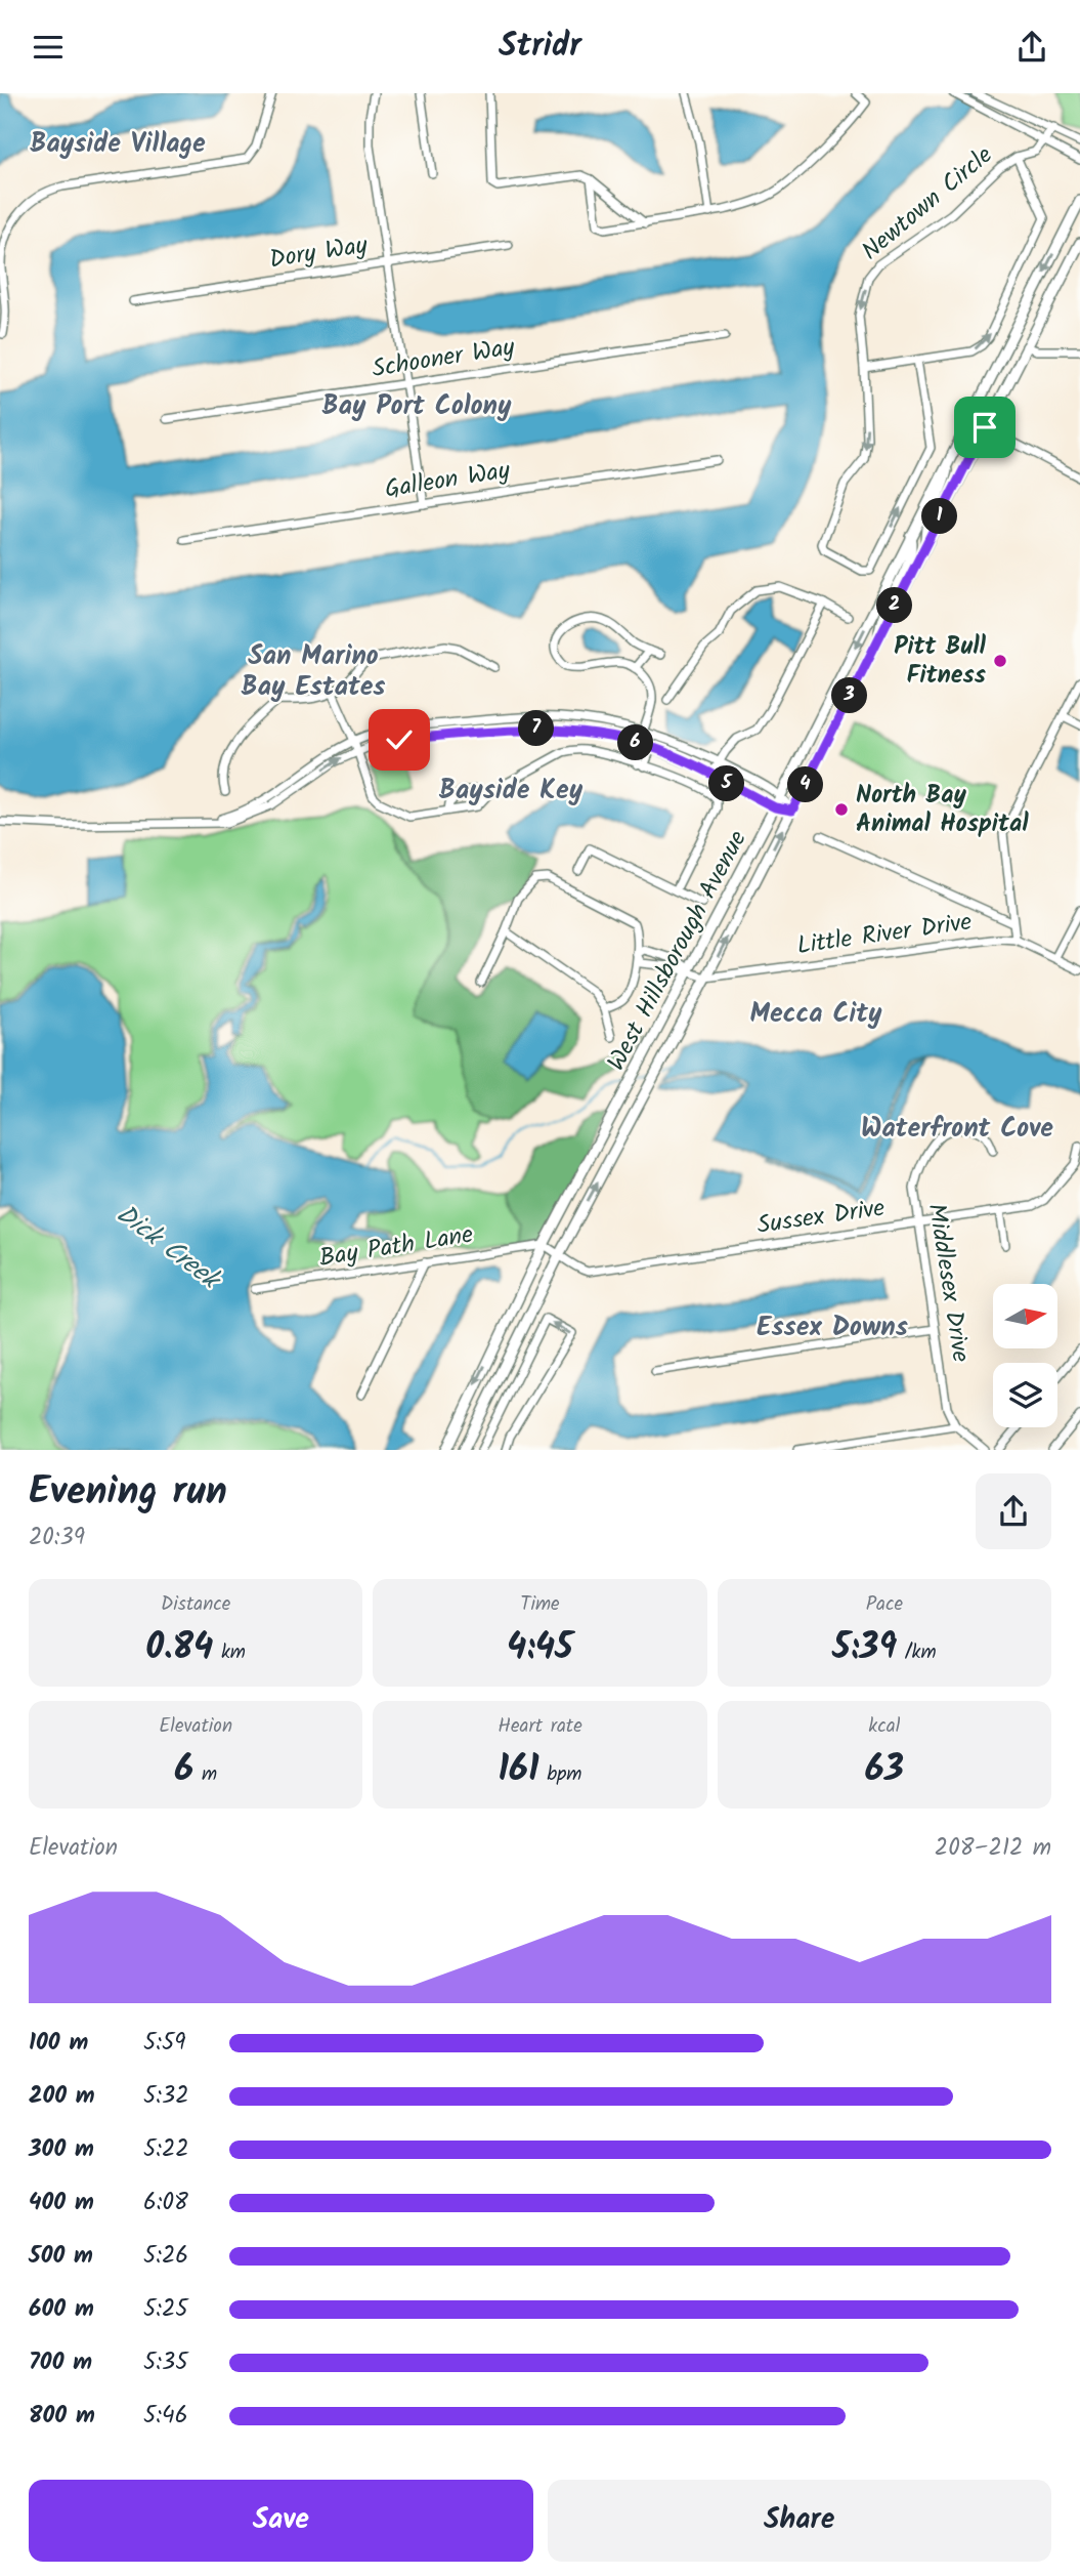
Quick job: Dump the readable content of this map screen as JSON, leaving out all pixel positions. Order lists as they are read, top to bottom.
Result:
{
  "streets": {
    "main road": ["West Hillsborough Avenue"],
    "street": [
      "Newtown Circle",
      "Dory Way",
      "Schooner Way",
      "Galleon Way",
      "Little River Drive",
      "Sussex Drive",
      "Bay Path Lane",
      "Middlesex Drive"
    ]
  },
  "crossings": [
    ["Little River Drive", "West Hillsborough Avenue"],
    ["West Hillsborough Avenue", "Sussex Drive"],
    ["West Hillsborough Avenue", "Bay Path Lane"],
    ["Sussex Drive", "Bay Path Lane"],
    ["Sussex Drive", "Middlesex Drive"]
  ],
  "districts": [
    "Bayside Village",
    "Bay Port Colony",
    "San Marino Bay Estates",
    "Bayside Key",
    "Mecca City",
    "Waterfront Cove",
    "Essex Downs"
  ],
  "water": ["Dick Creek"],
  "places": ["Pitt Bull Fitness", "North Bay Animal Hospital"],
  "north": "right",
  "page": {
    "header": "Stridr",
    "pins": [
      "1",
      "2",
      "3",
      "7",
      "6",
      "5",
      "4"
    ],
    "heading": ["Evening run", "20:39"],
    "stats": [
      ["Distance", "0.84 km"],
      ["Time", "4:45"],
      ["Pace", "5:39 /km"],
      ["Elevation", "6 m"],
      ["Heart rate", "161 bpm"],
      ["kcal", "63"]
    ],
    "chart": ["Elevation", "208–212 m"],
    "list": [
      {
        "name": "100 m",
        "note": "5:59"
      },
      {
        "name": "200 m",
        "note": "5:32"
      },
      {
        "name": "300 m",
        "note": "5:22"
      },
      {
        "name": "400 m",
        "note": "6:08"
      },
      {
        "name": "500 m",
        "note": "5:26"
      },
      {
        "name": "600 m",
        "note": "5:25"
      },
      {
        "name": "700 m",
        "note": "5:35"
      },
      {
        "name": "800 m",
        "note": "5:46"
      }
    ],
    "buttons": ["Save", "Share"]
  }
}
